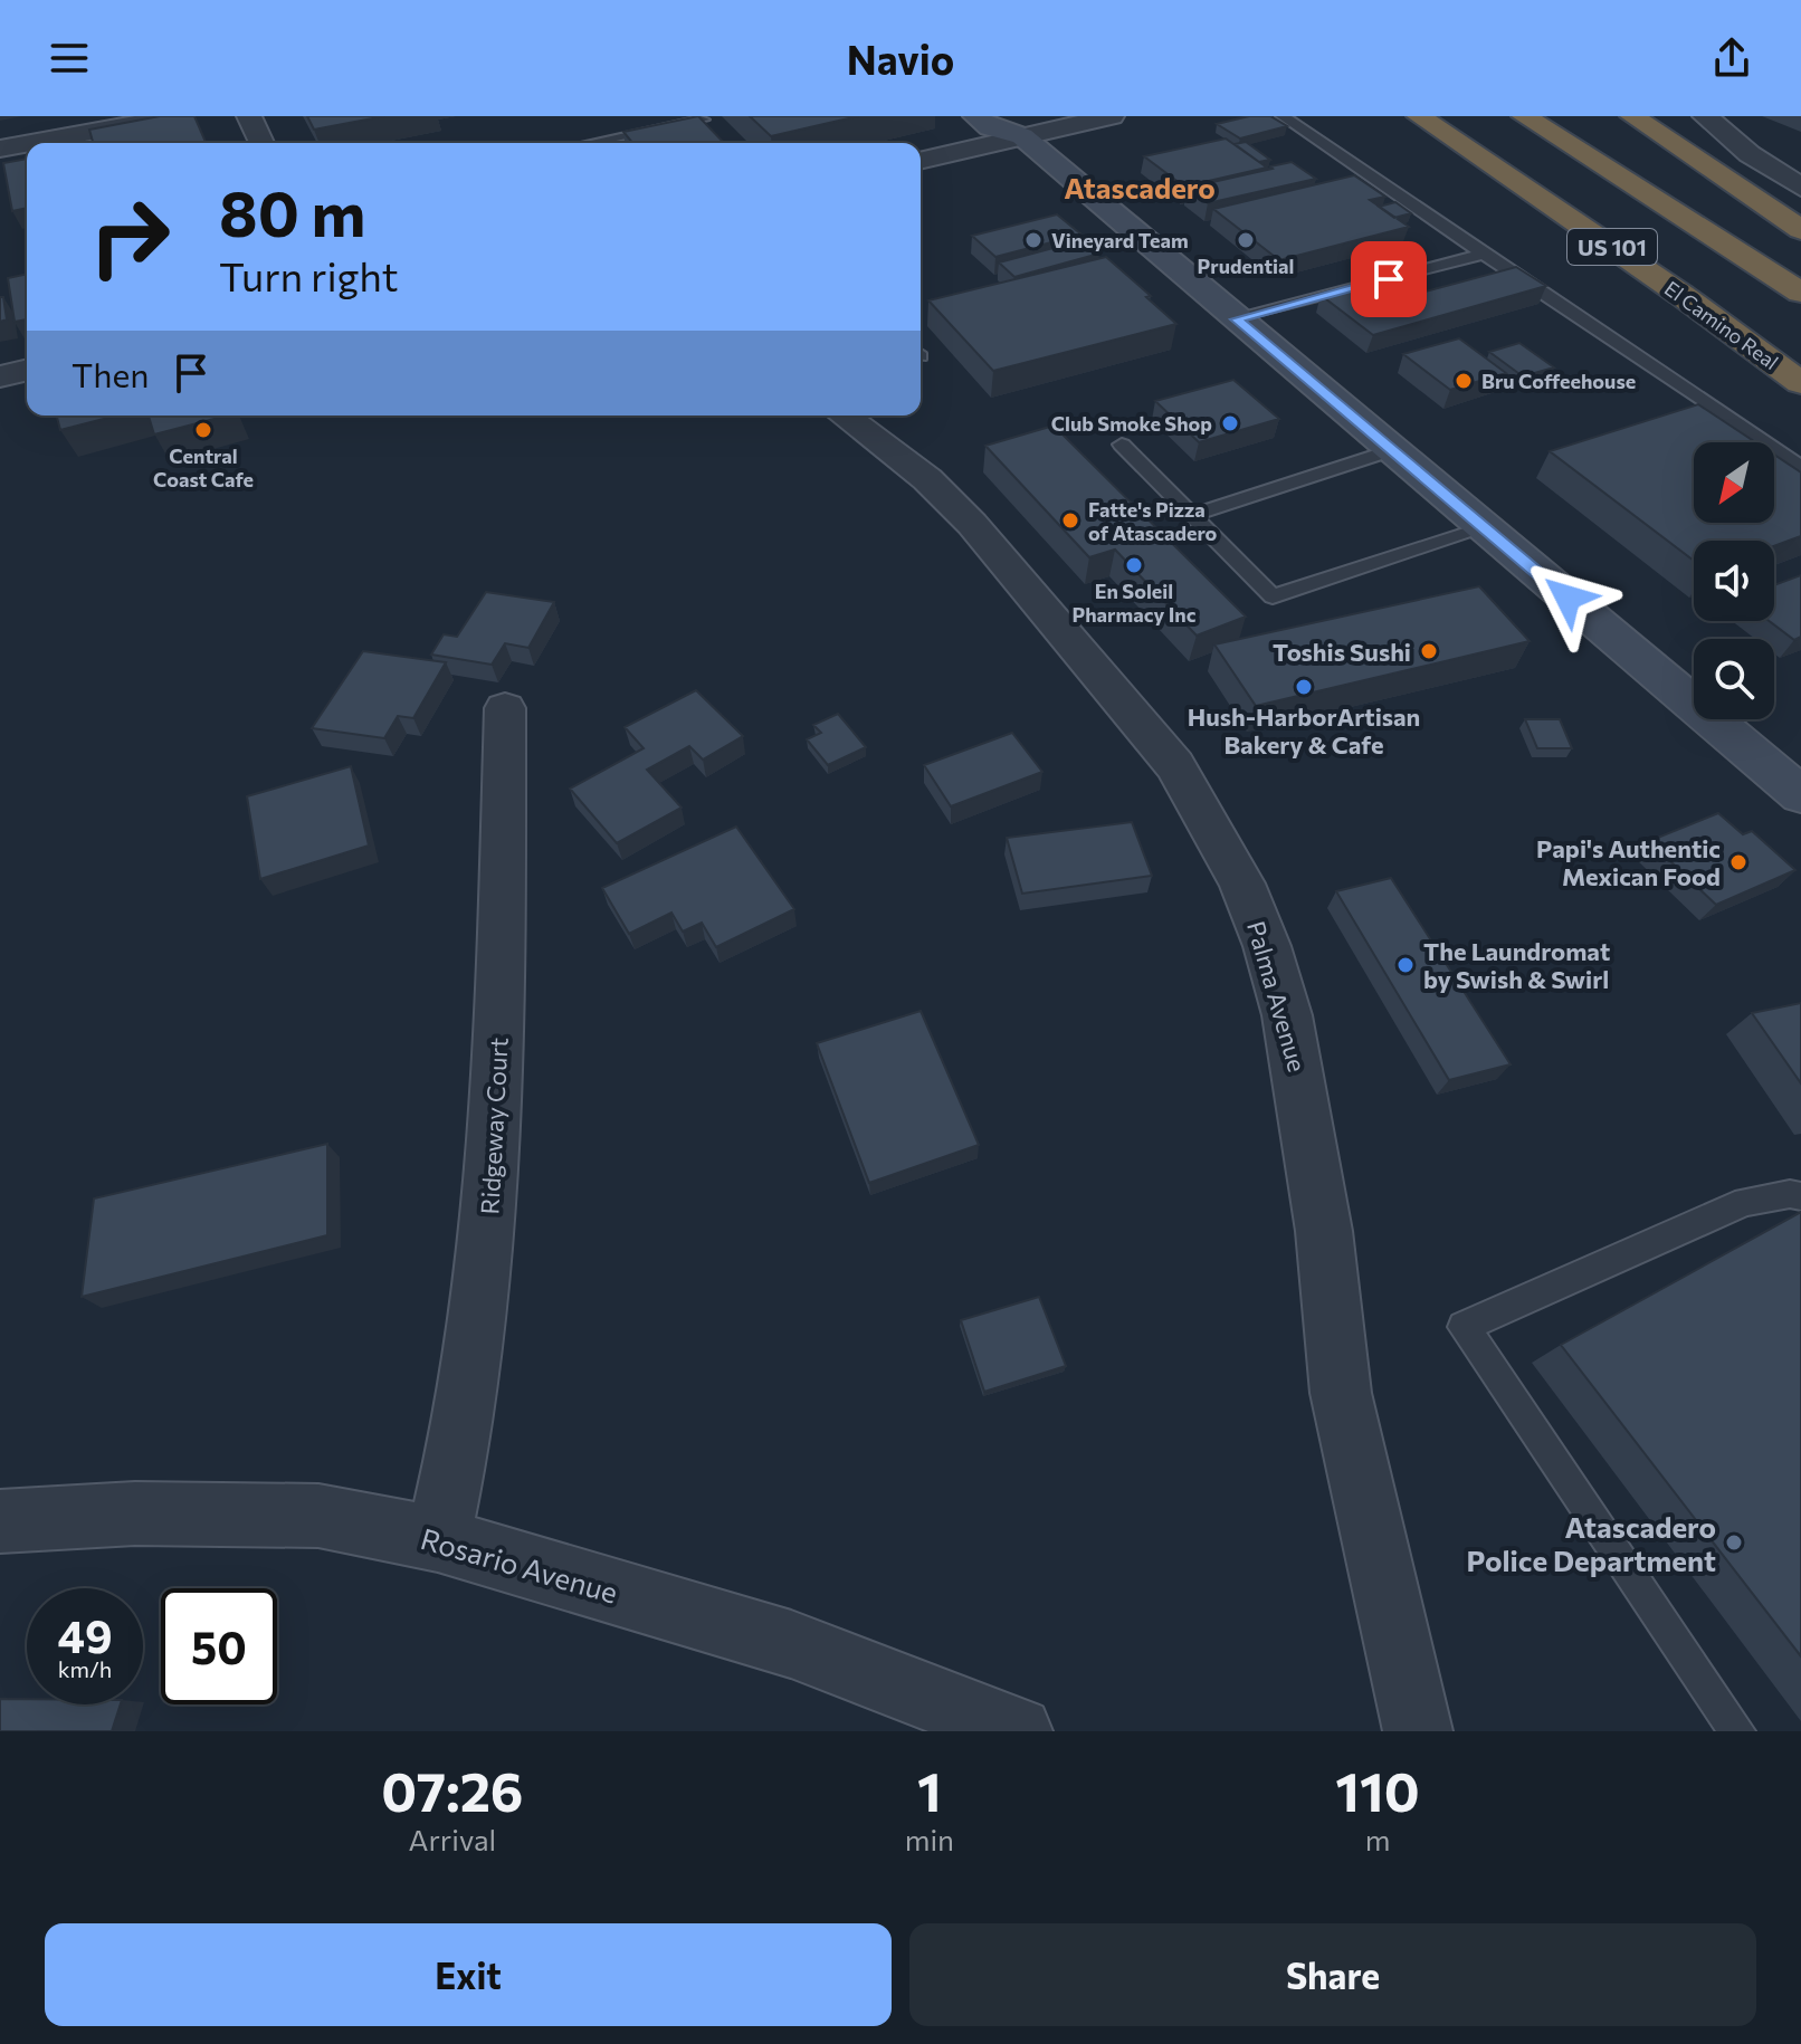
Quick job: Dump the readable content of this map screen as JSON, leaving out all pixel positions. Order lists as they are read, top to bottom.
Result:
{
  "streets": {
    "highway": ["US 101", "El Camino Real"],
    "street": ["Palma Avenue", "Ridgeway Court", "Rosario Avenue"]
  },
  "crossings": [
    ["Ridgeway Court", "Rosario Avenue"]
  ],
  "districts": ["Atascadero"],
  "places": [
    "Vineyard Team",
    "Prudential",
    "Bru Coffeehouse",
    "Club Smoke Shop",
    "Central Coast Cafe",
    "Fatte's Pizza of Atascadero",
    "En Soleil Pharmacy Inc",
    "Toshis Sushi",
    "Hush-HarborArtisan Bakery & Cafe",
    "Papi's Authentic Mexican Food",
    "The Laundromat by Swish & Swirl",
    "Atascadero Police Department"
  ],
  "north": "bottom left",
  "page": {
    "header": "Navio",
    "turn": ["80 m", "Turn right"],
    "then": "Then",
    "speed": "49 km/h",
    "limit": "50",
    "eta": [
      "07:26",
      "Arrival",
      "1",
      "min",
      "110",
      "m"
    ],
    "buttons": ["Exit", "Share"]
  }
}
